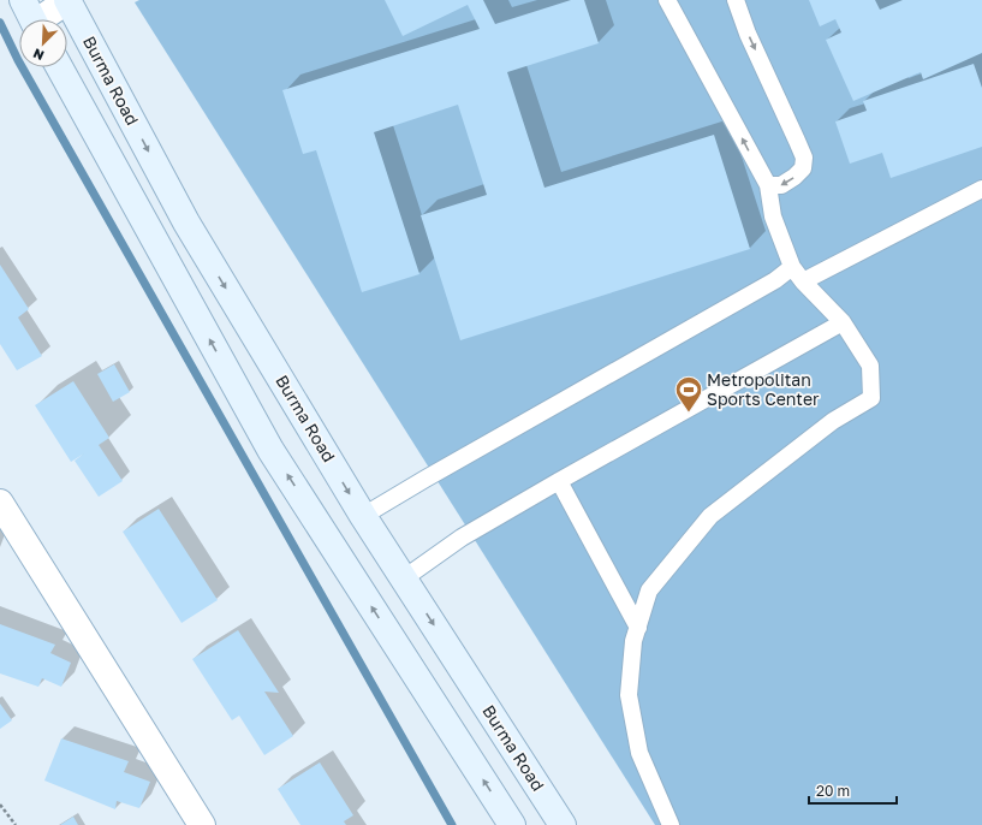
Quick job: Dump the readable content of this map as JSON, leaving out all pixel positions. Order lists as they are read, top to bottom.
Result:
{
  "streets": {
    "main road": ["Burma Road"]
  },
  "places": {
    "sports": ["Metropolitan Sports Center"]
  },
  "scale_bar": "20 m",
  "north": "bottom left"
}
